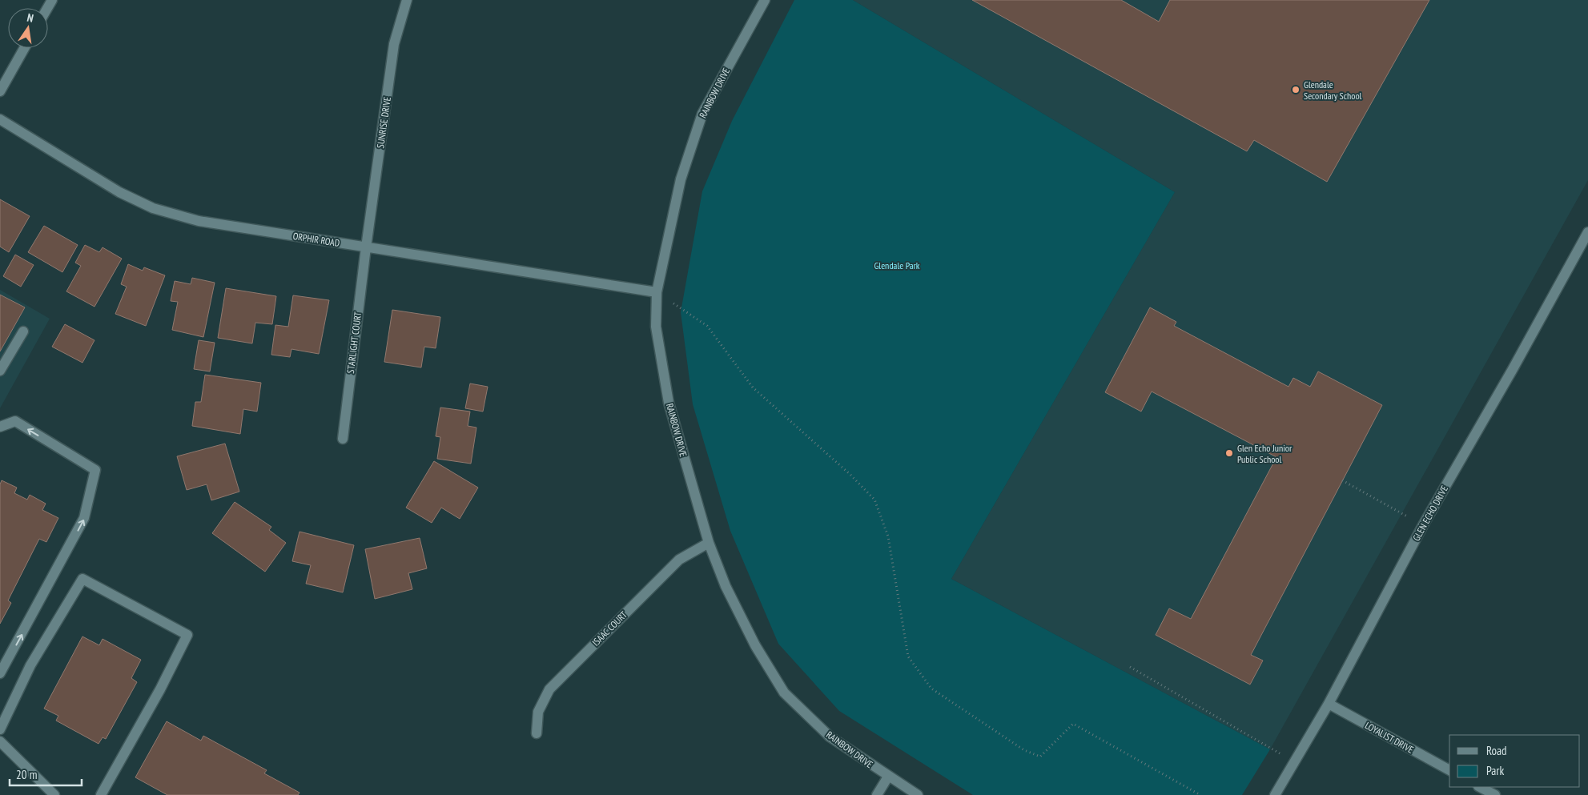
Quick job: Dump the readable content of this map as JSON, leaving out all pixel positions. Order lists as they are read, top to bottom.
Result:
{
  "streets": {
    "street": [
      "RAINBOW DRIVE",
      "SUNRISE DRIVE",
      "ORPHIR ROAD",
      "STARLIGHT COURT",
      "GLEN ECHO DRIVE",
      "ISAAC COURT",
      "LOYALIST DRIVE"
    ]
  },
  "crossings": [
    ["RAINBOW DRIVE", "ORPHIR ROAD"],
    ["RAINBOW DRIVE", "ISAAC COURT"],
    ["SUNRISE DRIVE", "ORPHIR ROAD"],
    ["SUNRISE DRIVE", "STARLIGHT COURT"],
    ["ORPHIR ROAD", "STARLIGHT COURT"],
    ["GLEN ECHO DRIVE", "LOYALIST DRIVE"]
  ],
  "parks": ["Glendale Park"],
  "places": ["Glendale Secondary School", "Glen Echo Junior Public School"],
  "legend": ["Road", "Park"],
  "scale_bar": "20 m",
  "north": "top"
}
